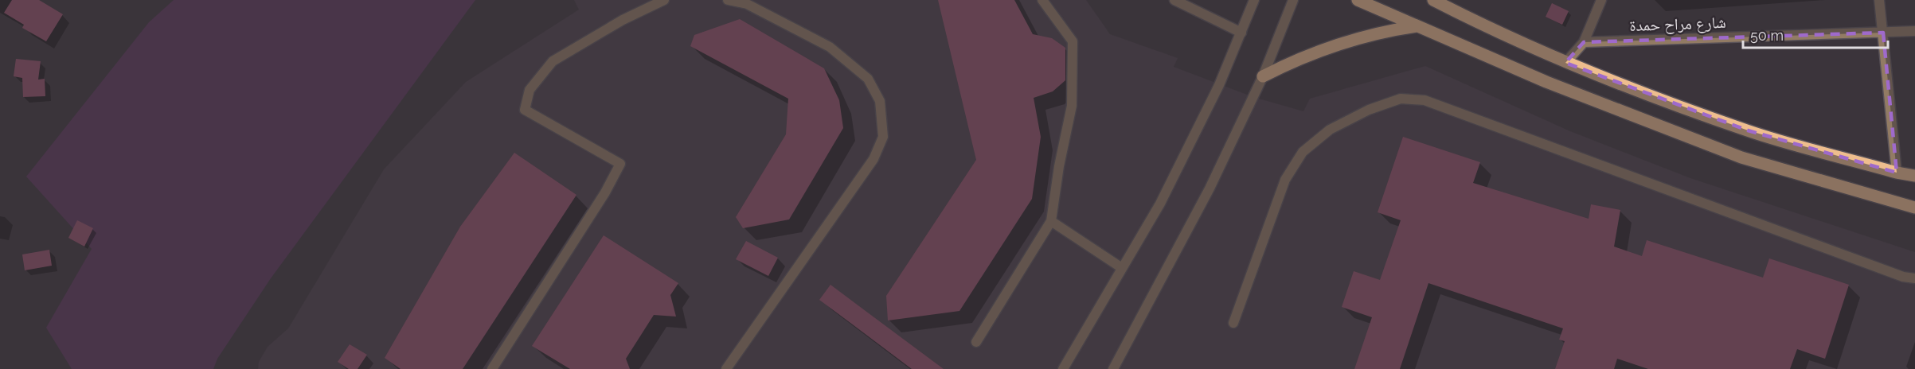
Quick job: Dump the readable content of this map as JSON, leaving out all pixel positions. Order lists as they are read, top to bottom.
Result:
{
  "streets": {
    "street": ["شارع مراح حمدة"]
  },
  "scale_bar": "50 m"
}
